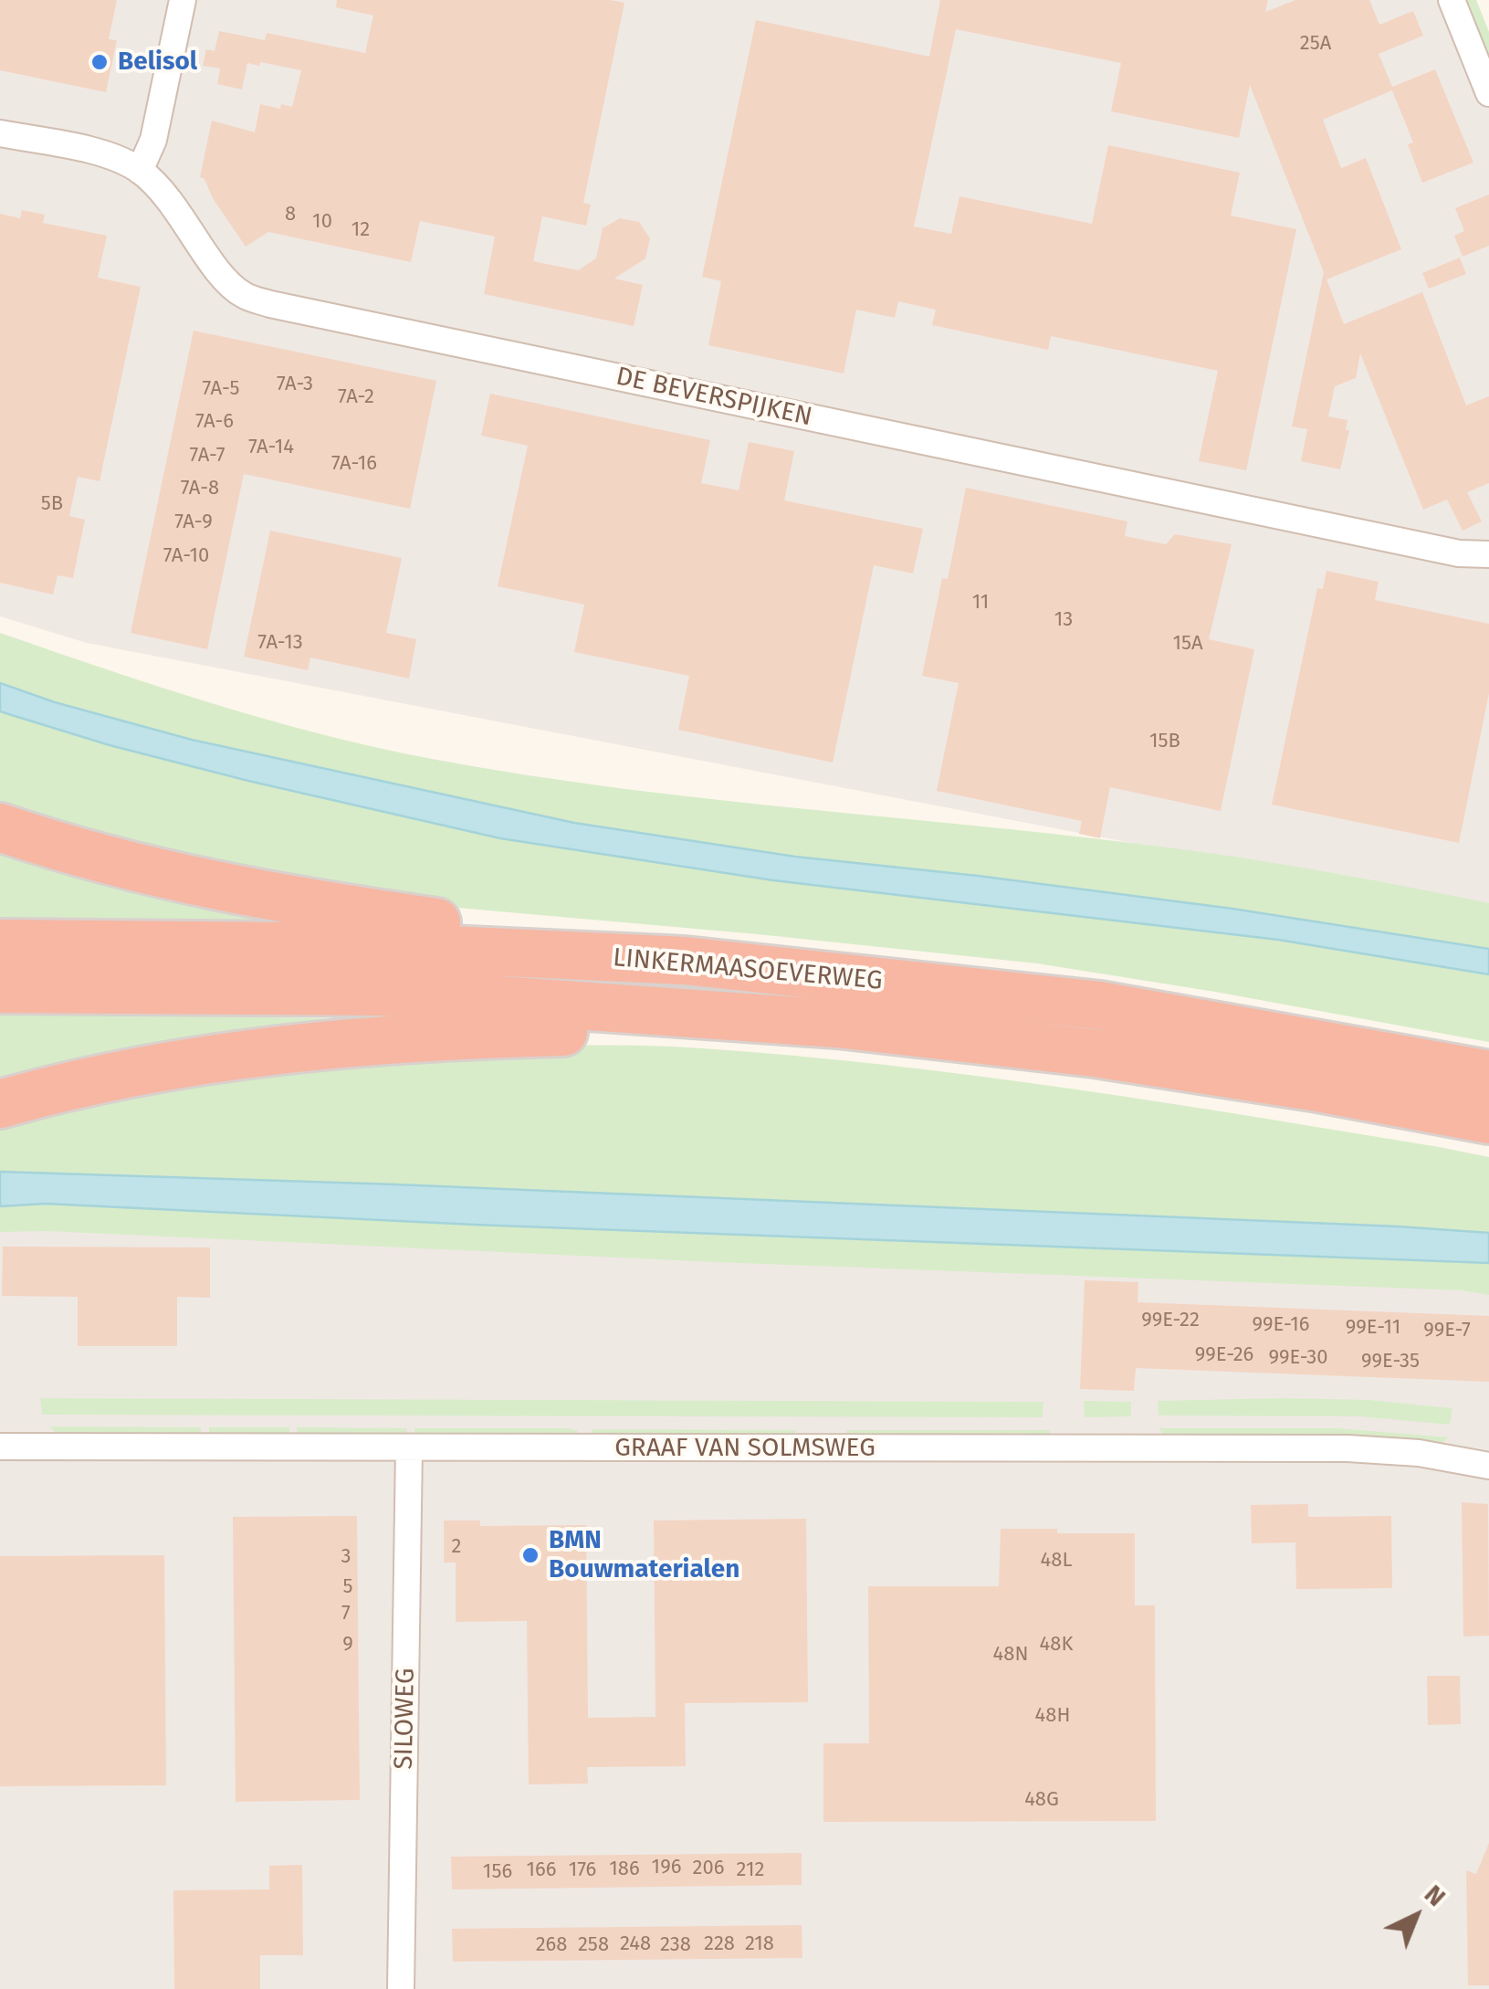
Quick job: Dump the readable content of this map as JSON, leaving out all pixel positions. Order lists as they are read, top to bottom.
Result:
{
  "streets": {
    "highway": ["LINKERMAASOEVERWEG"],
    "street": ["DE BEVERSPIJKEN", "GRAAF VAN SOLMSWEG", "SILOWEG"]
  },
  "crossings": [
    ["GRAAF VAN SOLMSWEG", "SILOWEG"]
  ],
  "places": ["Belisol", "BMN Bouwmaterialen"],
  "house_numbers": [
    "25A",
    "8",
    "10",
    "12",
    "7A-3",
    "7A-5",
    "7A-2",
    "7A-6",
    "7A-14",
    "7A-7",
    "7A-16",
    "7A-8",
    "5B",
    "7A-9",
    "7A-10",
    "11",
    "13",
    "7A-13",
    "15A",
    "15B",
    "99E-22",
    "99E-16",
    "99E-11",
    "99E-7",
    "99E-26",
    "99E-30",
    "99E-35",
    "2",
    "3",
    "48L",
    "5",
    "7",
    "9",
    "48K",
    "48N",
    "48H",
    "48G",
    "196",
    "206",
    "186",
    "166",
    "176",
    "212",
    "156",
    "248",
    "228",
    "218",
    "268",
    "258",
    "238"
  ],
  "north": "top right"
}
